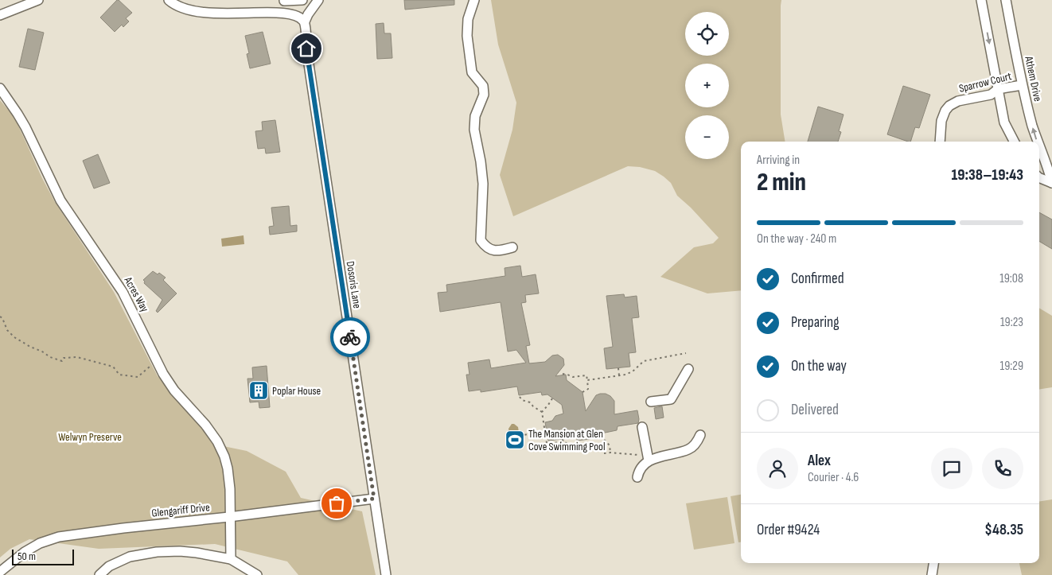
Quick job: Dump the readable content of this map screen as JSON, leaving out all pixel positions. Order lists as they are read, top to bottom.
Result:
{
  "streets": {
    "street": [
      "Athem Drive",
      "Sparrow Court",
      "Dosoris Lane",
      "Acres Way",
      "Glengariff Drive"
    ]
  },
  "crossings": [
    ["Athem Drive", "Sparrow Court"],
    ["Dosoris Lane", "Glengariff Drive"],
    ["Acres Way", "Glengariff Drive"]
  ],
  "parks": ["Welwyn Preserve"],
  "places": {
    "building": ["Poplar House"],
    "sports": ["The Mansion at Glen Cove Swimming Pool"]
  },
  "scale_bar": "50 m",
  "page": {
    "map_buttons": ["+", "−"],
    "heading": ["2 min", "Arriving in", "19:38–19:43"],
    "panel": [
      "Alex",
      "Courier · 4.6",
      "Order #9424",
      "$48.35"
    ],
    "bar": "On the way · 240 m",
    "list": [
      ["Confirmed", "19:08"],
      ["Preparing", "19:23"],
      ["On the way", "19:29"],
      "Delivered"
    ],
    "scale": "50 m"
  }
}
